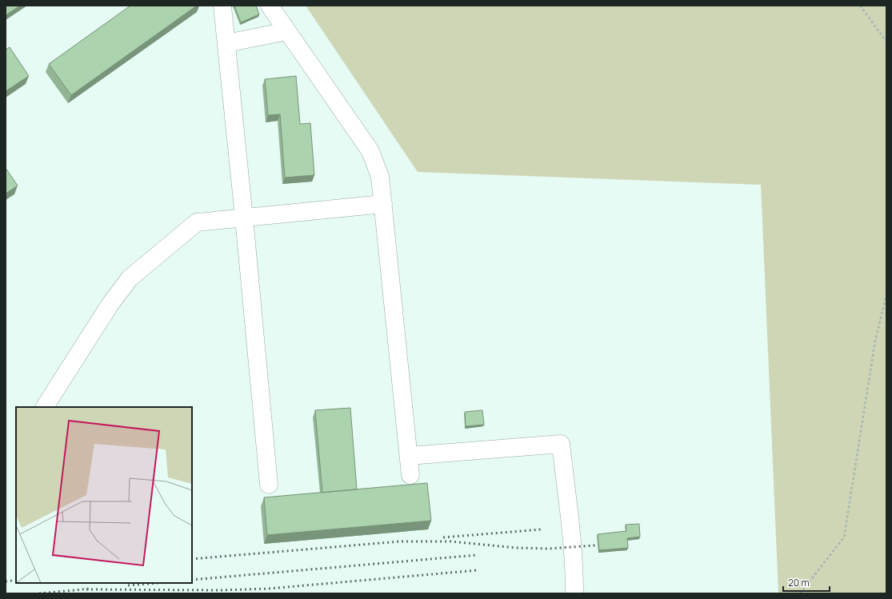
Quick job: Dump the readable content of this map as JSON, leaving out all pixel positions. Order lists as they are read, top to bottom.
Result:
{
  "scale_bar": "20 m"
}
